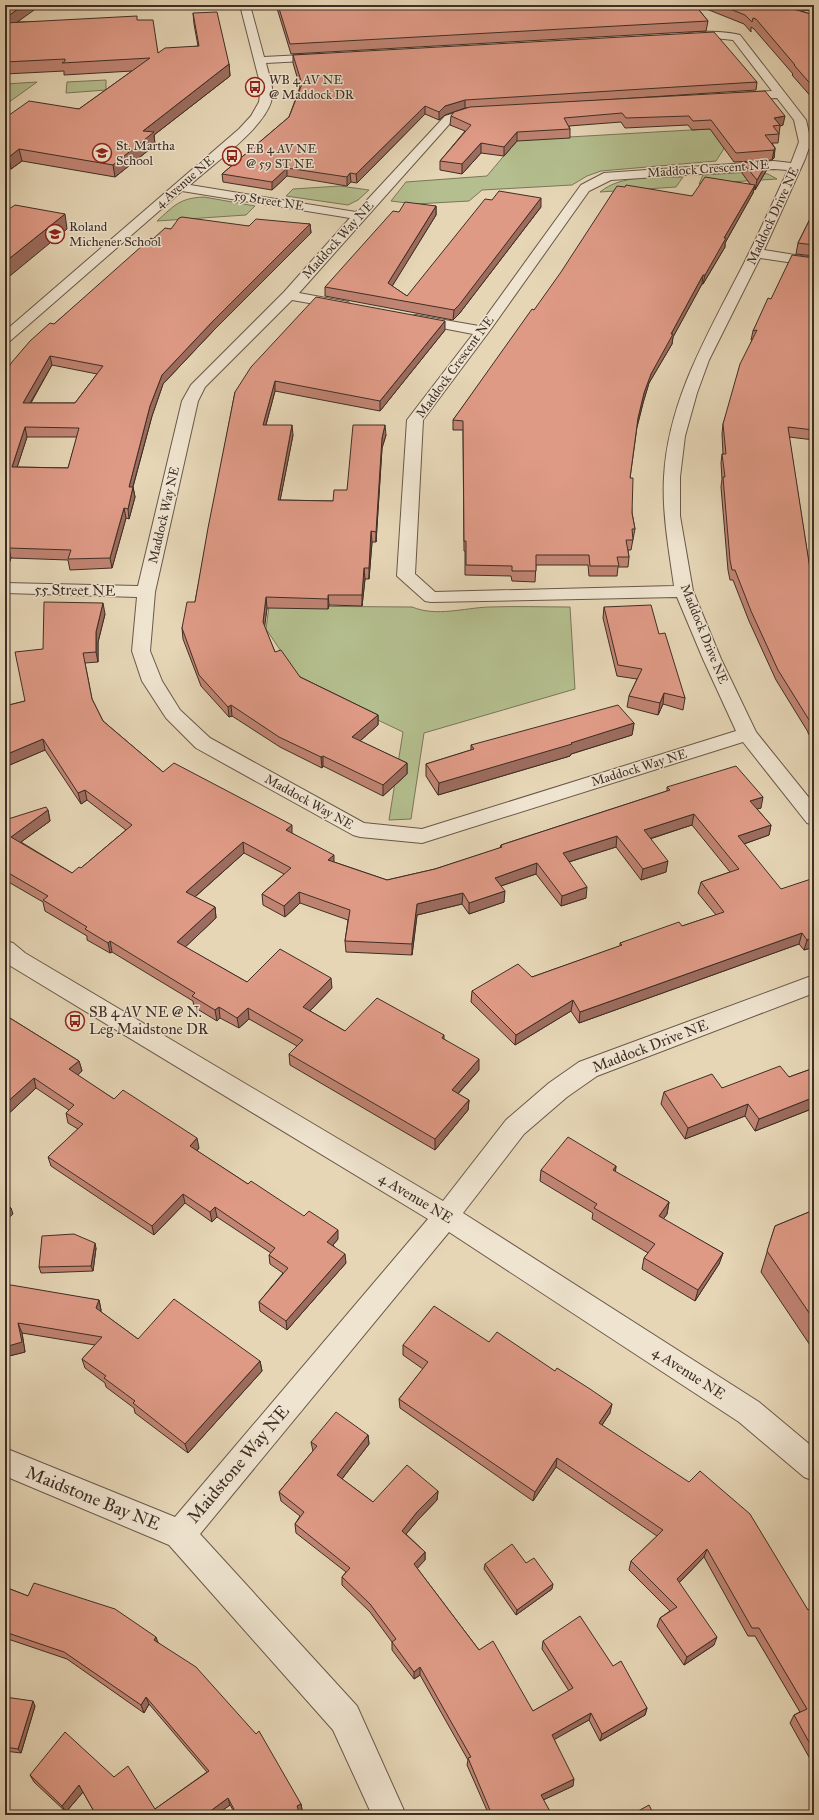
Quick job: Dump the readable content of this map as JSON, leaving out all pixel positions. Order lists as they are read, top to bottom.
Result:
{
  "streets": {
    "street": [
      "Maddock Crescent NE",
      "4 Avenue NE",
      "59 Street NE",
      "Maddock Drive NE",
      "Maddock Way NE",
      "55 Street NE",
      "Maidstone Way NE",
      "Maidstone Bay NE"
    ]
  },
  "crossings": [
    ["Maddock Crescent NE", "Maddock Drive NE"],
    ["4 Avenue NE", "59 Street NE"],
    ["4 Avenue NE", "Maddock Drive NE"],
    ["4 Avenue NE", "Maidstone Way NE"],
    ["59 Street NE", "Maddock Way NE"],
    ["Maddock Drive NE", "Maddock Way NE"],
    ["Maddock Drive NE", "Maidstone Way NE"],
    ["Maddock Way NE", "55 Street NE"],
    ["Maidstone Way NE", "Maidstone Bay NE"]
  ],
  "places": {
    "bus stop": ["WB 4 AV NE @ Maddock DR", "EB 4 AV NE @ 59 ST NE", "SB 4 AV NE @ N. Leg Maidstone DR"],
    "school or university": ["St. Martha School", "Roland Michener School"]
  }
}
